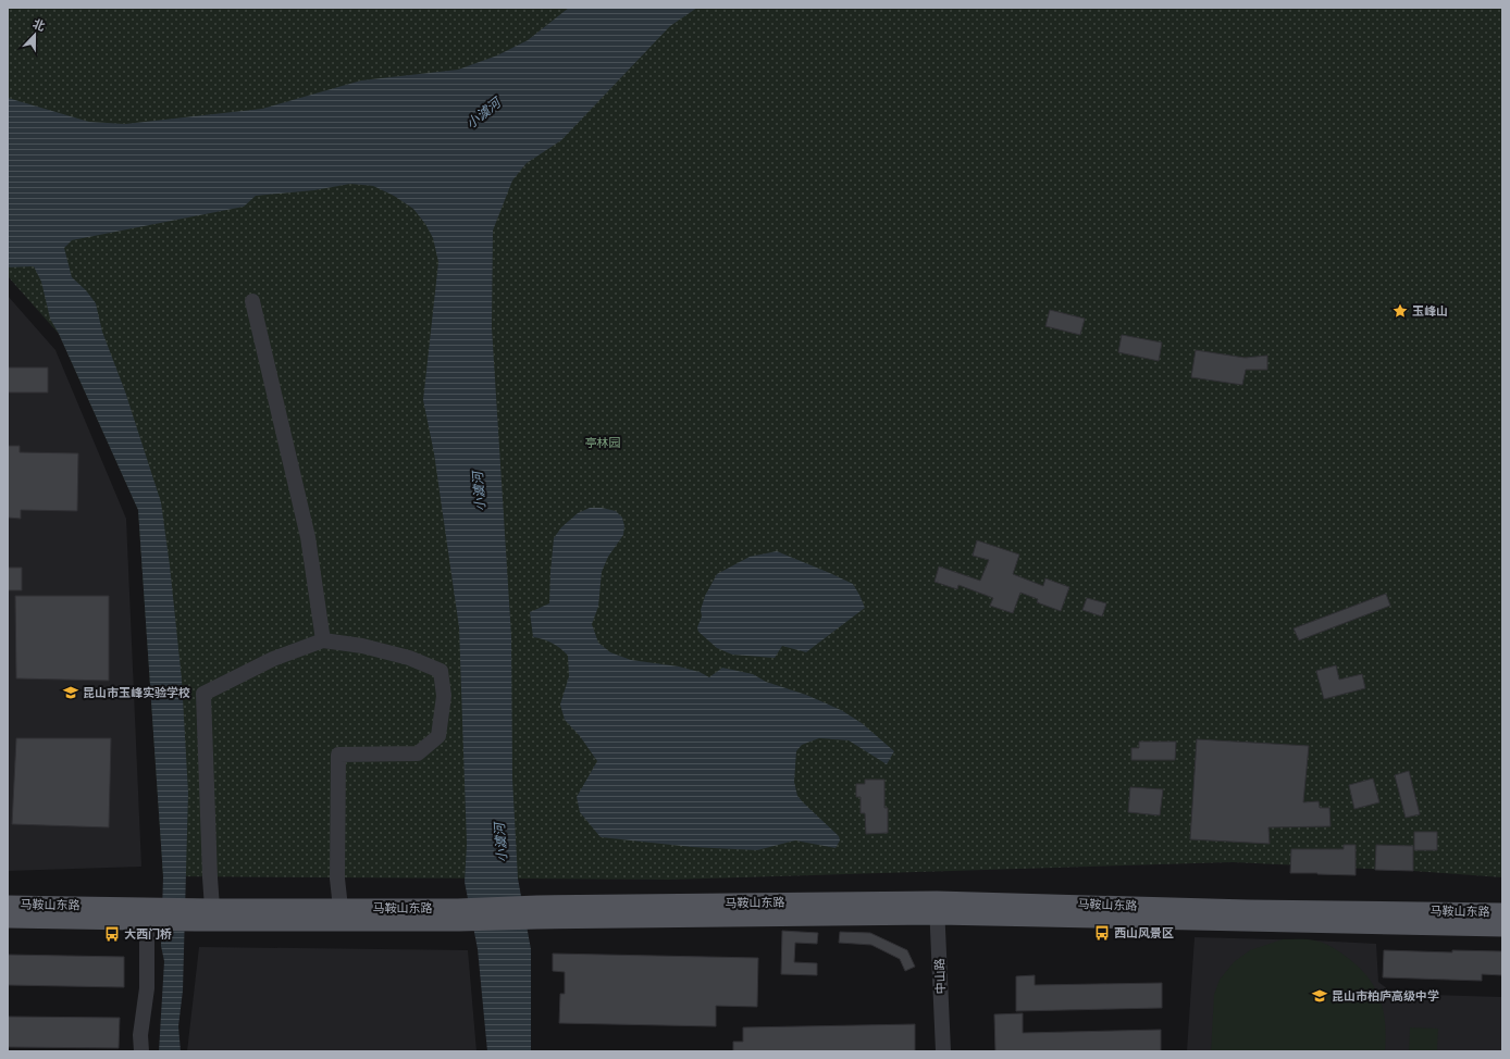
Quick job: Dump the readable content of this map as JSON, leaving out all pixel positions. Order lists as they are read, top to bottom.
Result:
{
  "streets": {
    "main road": ["马鞍山东路"],
    "street": ["中山路"]
  },
  "crossings": [
    ["马鞍山东路", "中山路"]
  ],
  "water": ["小澞河"],
  "parks": ["亭林园"],
  "places": {
    "place": ["玉峰山"],
    "school or university": ["昆山市玉峰实验学校", "昆山市柏庐高级中学"],
    "bus stop": ["西山风景区", "大西门桥"]
  },
  "north": "top"
}
